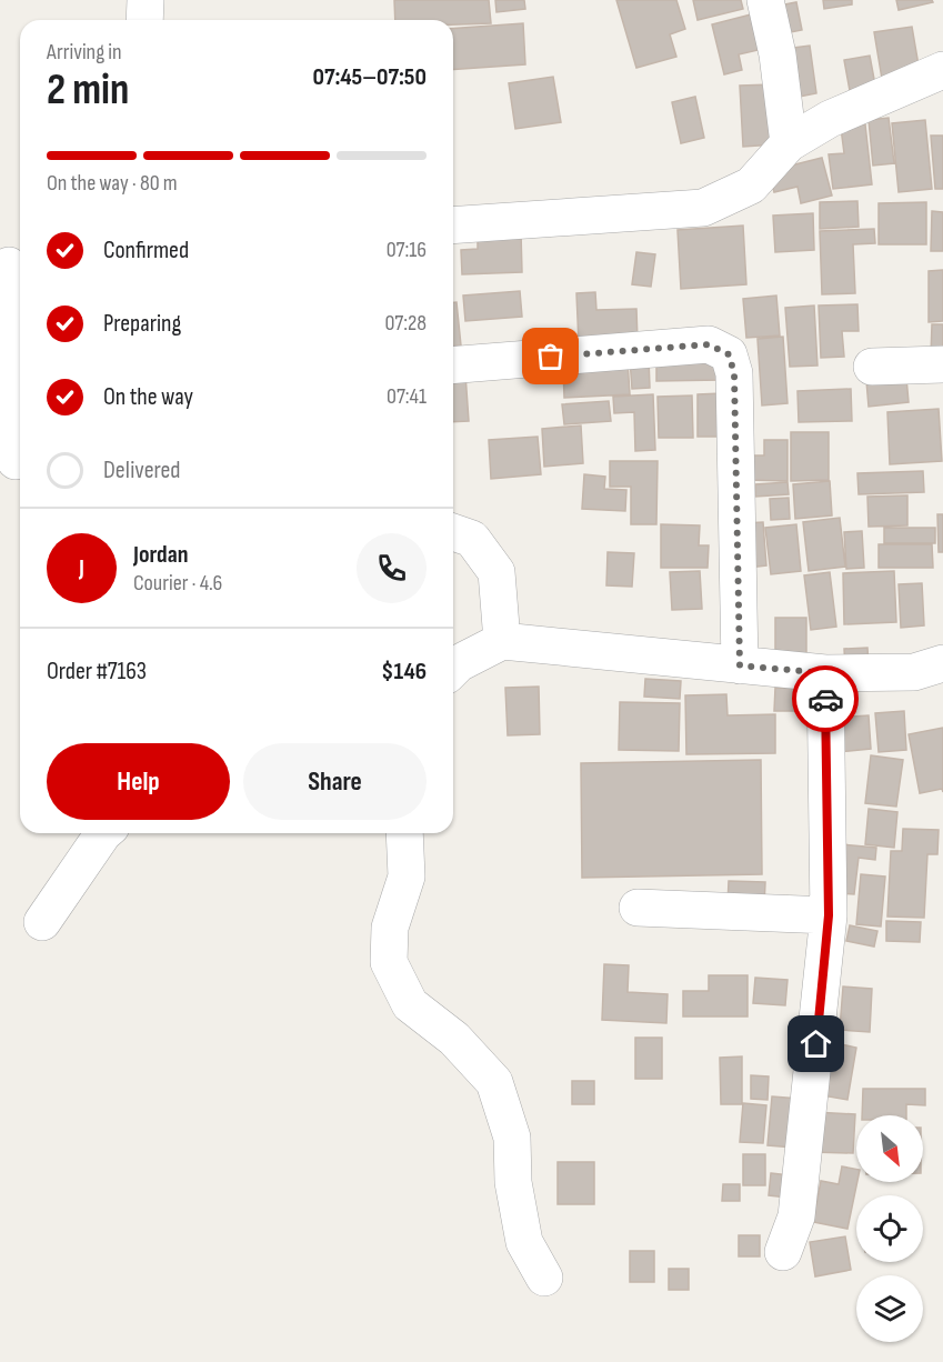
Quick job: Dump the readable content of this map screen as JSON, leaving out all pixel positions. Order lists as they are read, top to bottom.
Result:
{
  "north": "bottom right",
  "page": {
    "heading": ["2 min", "Arriving in", "07:45–07:50"],
    "panel": [
      "Jordan",
      "Courier · 4.6",
      "Order #7163",
      "$146"
    ],
    "bar": "On the way · 80 m",
    "list": [
      ["Confirmed", "07:16"],
      ["Preparing", "07:28"],
      ["On the way", "07:41"],
      "Delivered"
    ],
    "round": "J",
    "buttons": ["Help", "Share"]
  }
}
